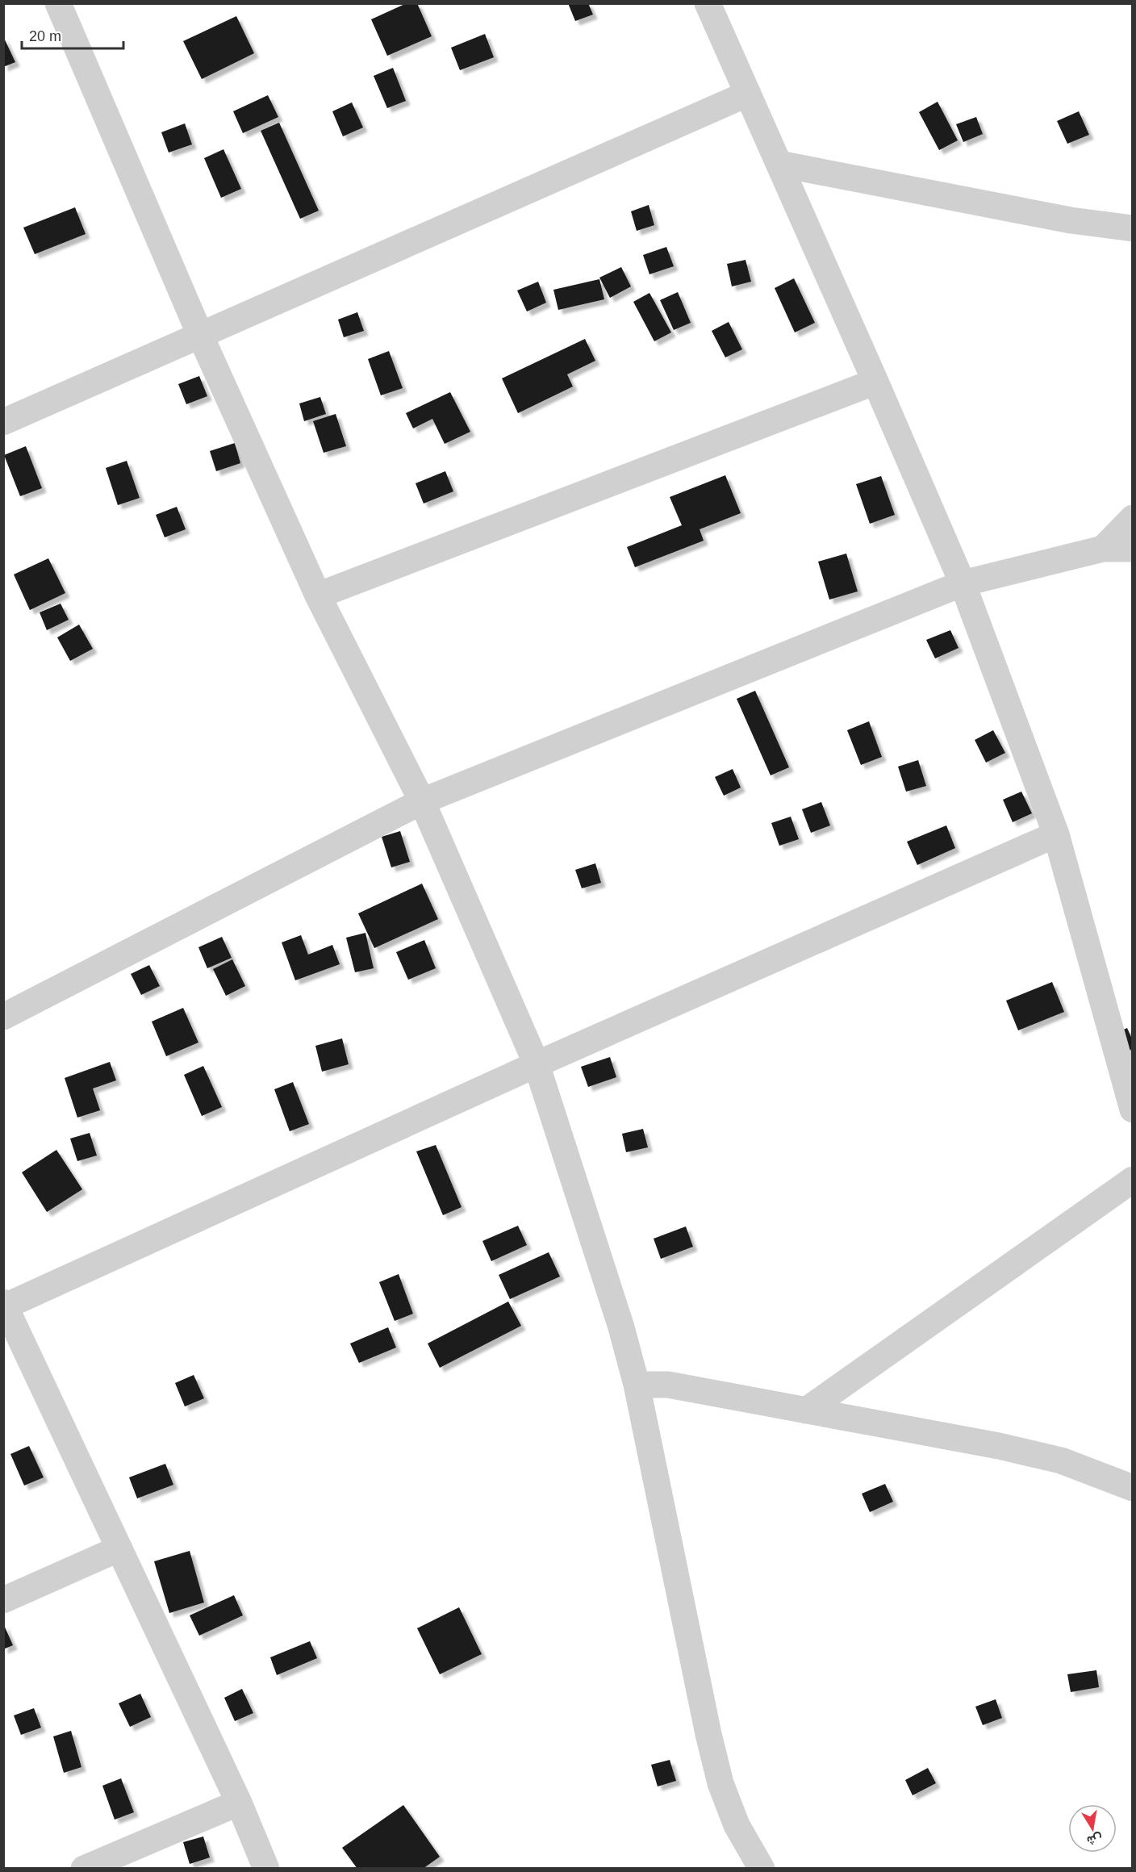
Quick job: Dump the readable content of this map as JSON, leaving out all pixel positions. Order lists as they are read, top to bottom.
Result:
{
  "scale_bar": "20 m",
  "north": "bottom"
}
